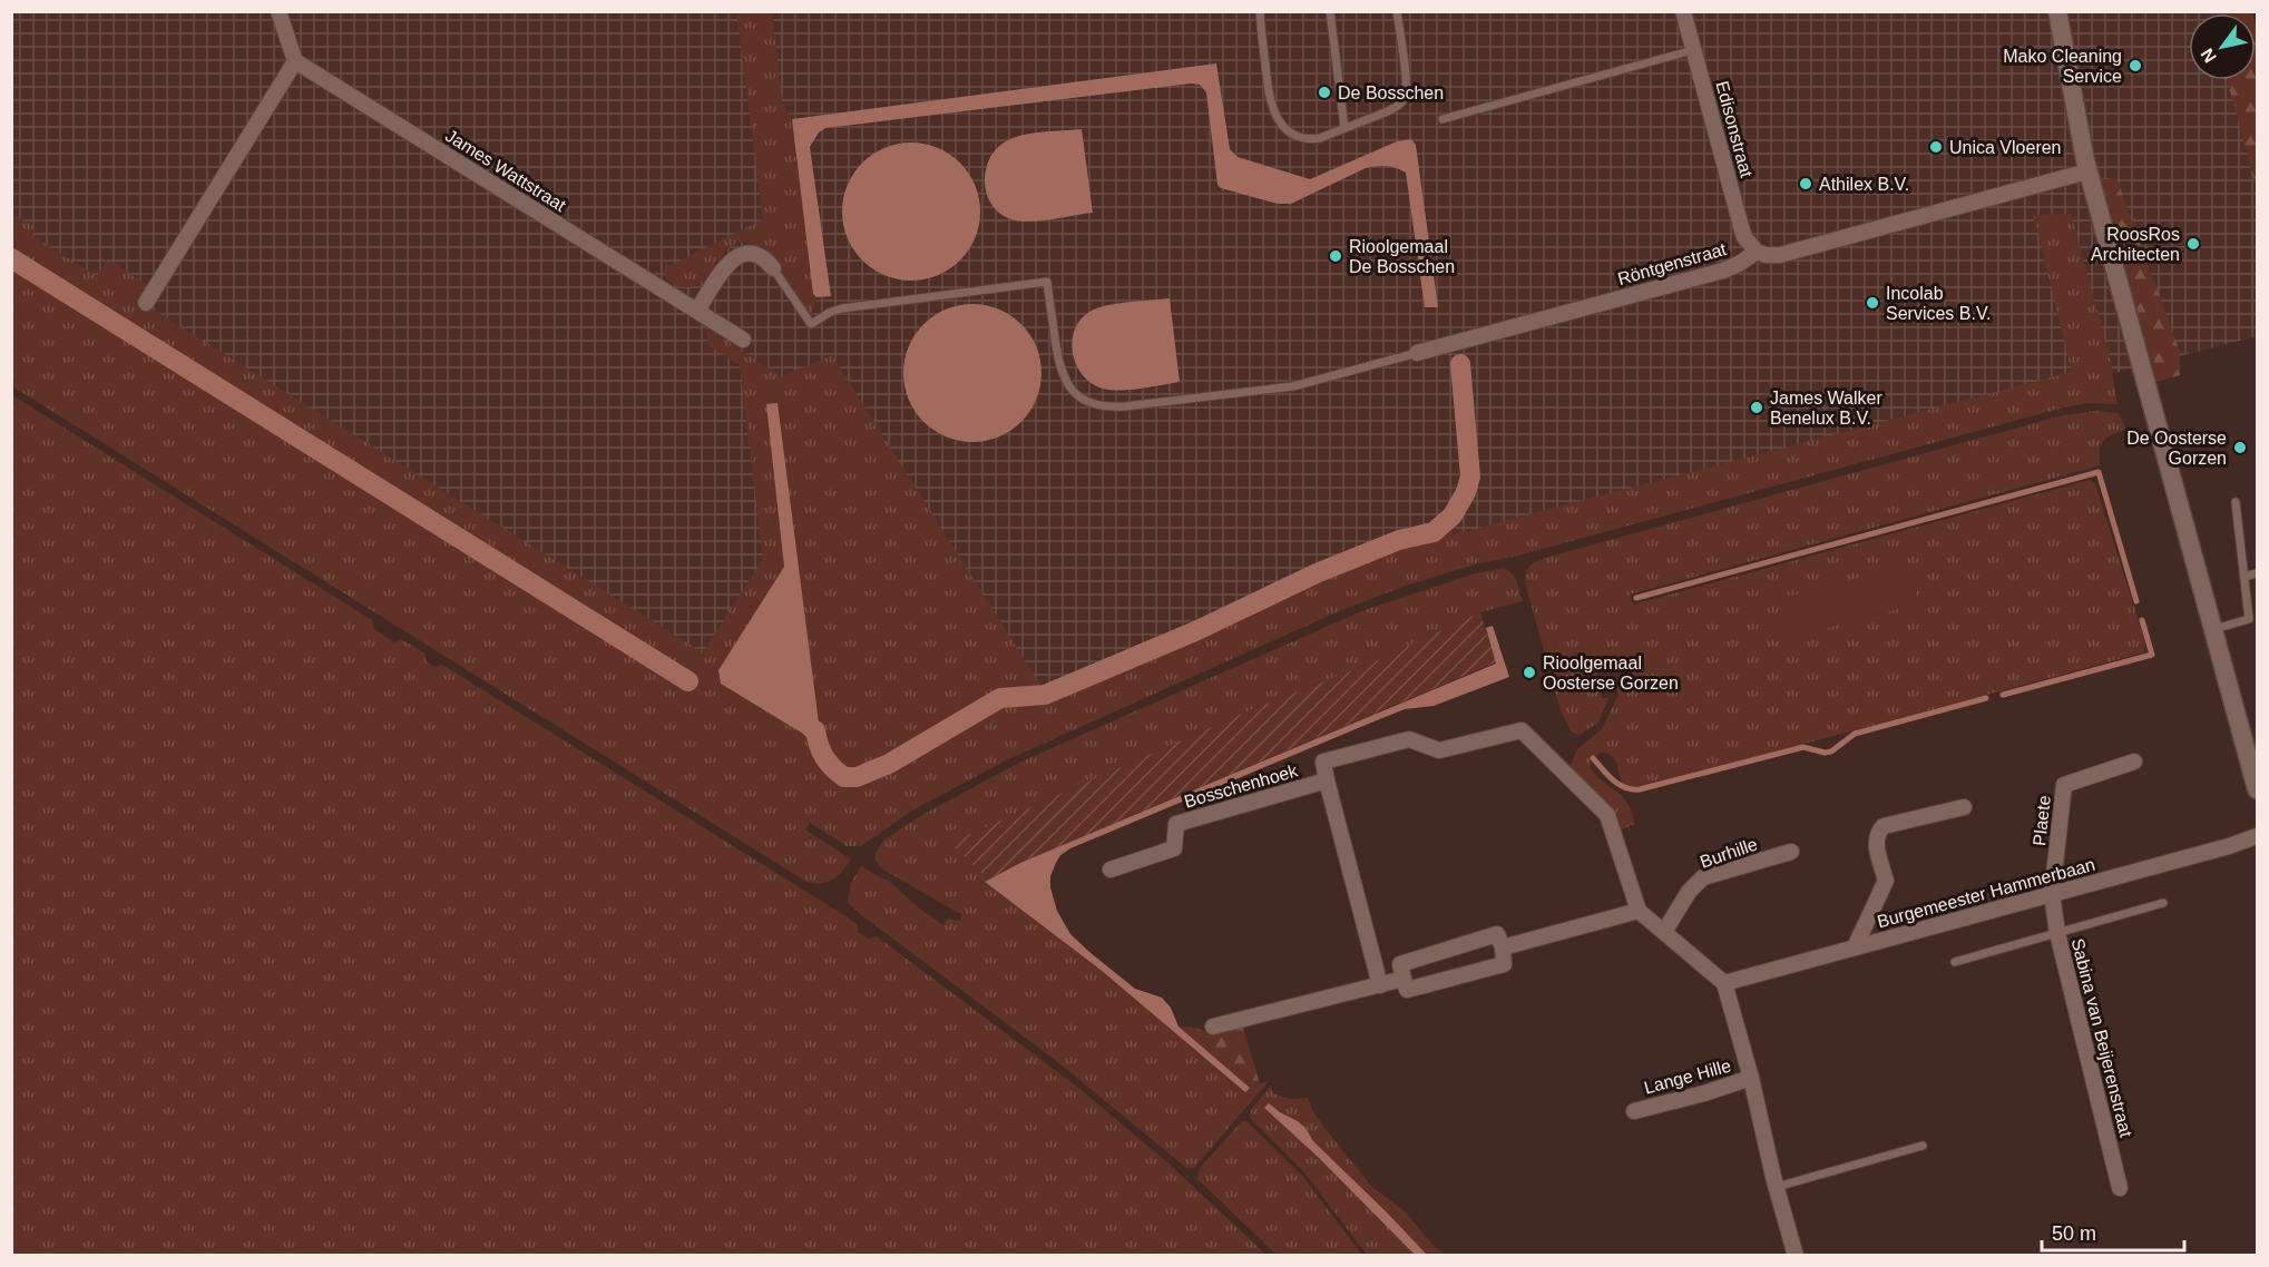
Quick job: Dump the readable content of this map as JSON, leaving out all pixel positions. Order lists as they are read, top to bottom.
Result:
{
  "streets": {
    "street": [
      "Edisonstraat",
      "James Wattstraat",
      "Röntgenstraat",
      "Bosschenhoek",
      "Plaete",
      "Burhille",
      "Burgemeester Hammerbaan",
      "Sabina van Beijerenstraat",
      "Lange Hille"
    ]
  },
  "crossings": [
    ["Edisonstraat", "Röntgenstraat"],
    ["Plaete", "Burgemeester Hammerbaan"],
    ["Plaete", "Sabina van Beijerenstraat"],
    ["Burgemeester Hammerbaan", "Sabina van Beijerenstraat"]
  ],
  "places": [
    "Mako Cleaning Service",
    "De Bosschen",
    "Unica Vloeren",
    "Athilex B.V.",
    "RoosRos Architecten",
    "Rioolgemaal De Bosschen",
    "Incolab Services B.V.",
    "James Walker Benelux B.V.",
    "De Oosterse Gorzen",
    "Rioolgemaal Oosterse Gorzen"
  ],
  "scale_bar": "50 m",
  "north": "bottom left"
}
